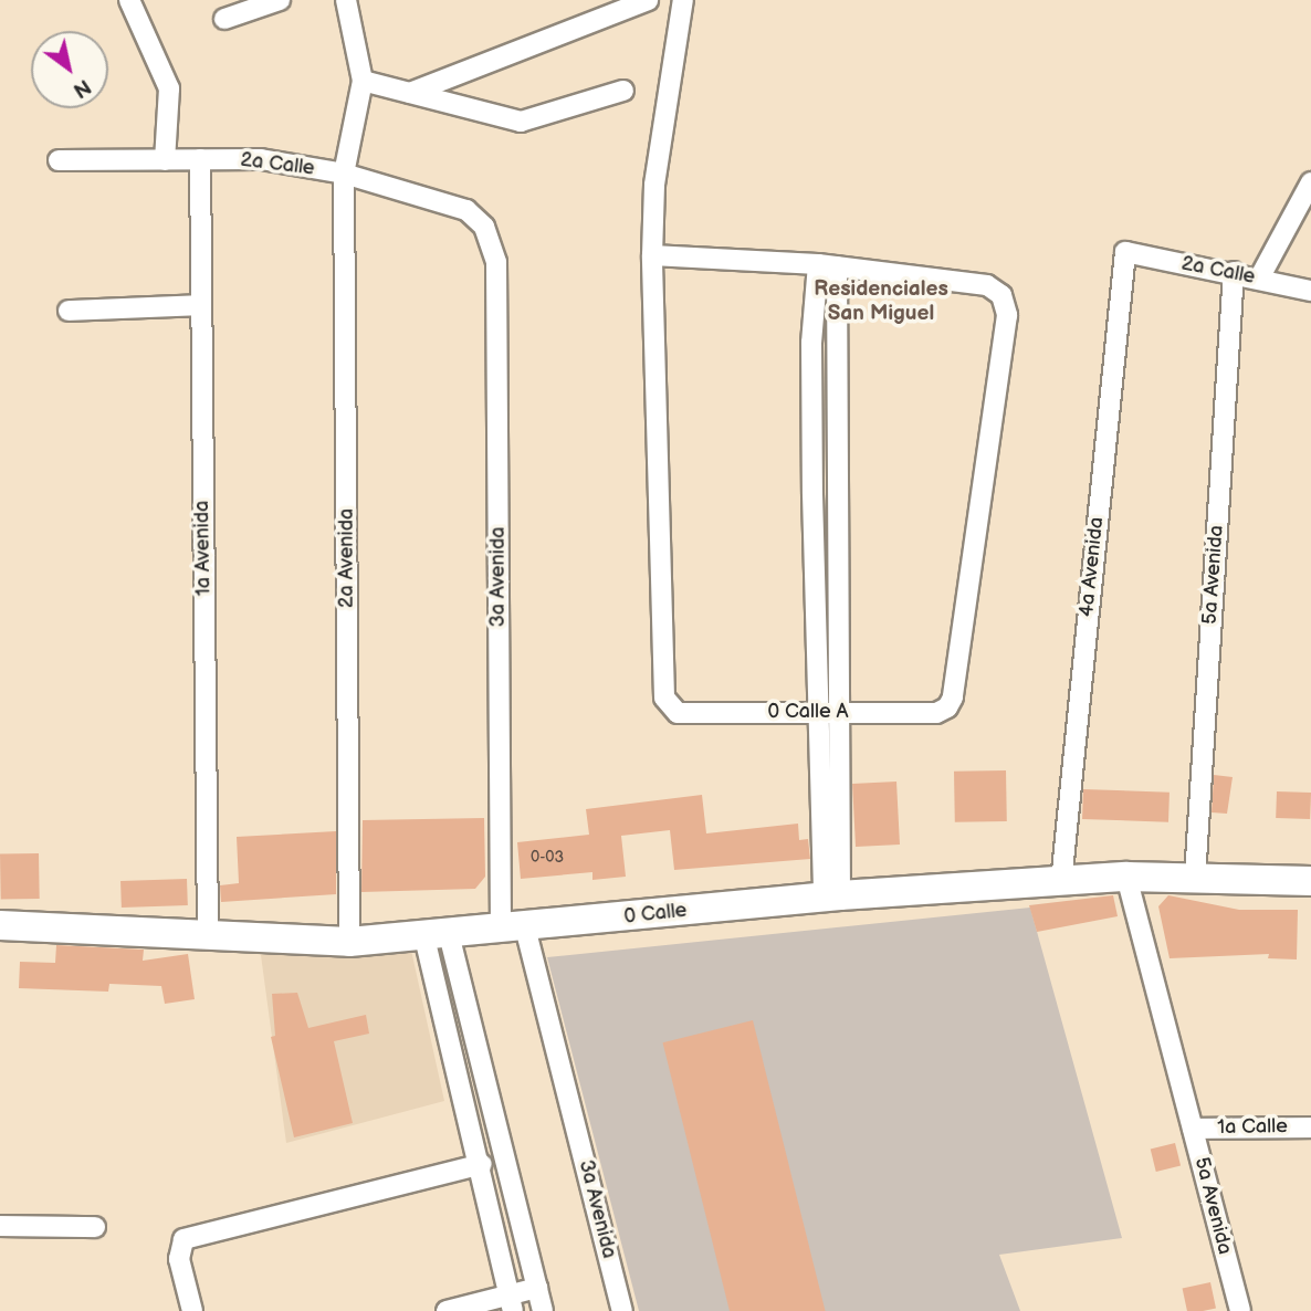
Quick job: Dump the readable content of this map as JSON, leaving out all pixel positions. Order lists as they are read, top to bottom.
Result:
{
  "streets": {
    "main road": ["0 Calle"],
    "street": [
      "2a Calle",
      "1a Avenida",
      "2a Avenida",
      "4a Avenida",
      "5a Avenida",
      "3a Avenida",
      "0 Calle A",
      "1a Calle"
    ]
  },
  "crossings": [
    ["2a Calle", "1a Avenida"],
    ["2a Calle", "2a Avenida"],
    ["2a Calle", "4a Avenida"],
    ["2a Calle", "5a Avenida"],
    ["2a Calle", "3a Avenida"],
    ["1a Avenida", "0 Calle"],
    ["2a Avenida", "0 Calle"],
    ["4a Avenida", "0 Calle"],
    ["5a Avenida", "0 Calle"],
    ["5a Avenida", "1a Calle"],
    ["3a Avenida", "0 Calle"]
  ],
  "districts": ["Residenciales San Miguel"],
  "house_numbers": ["0-03"],
  "north": "bottom right"
}
